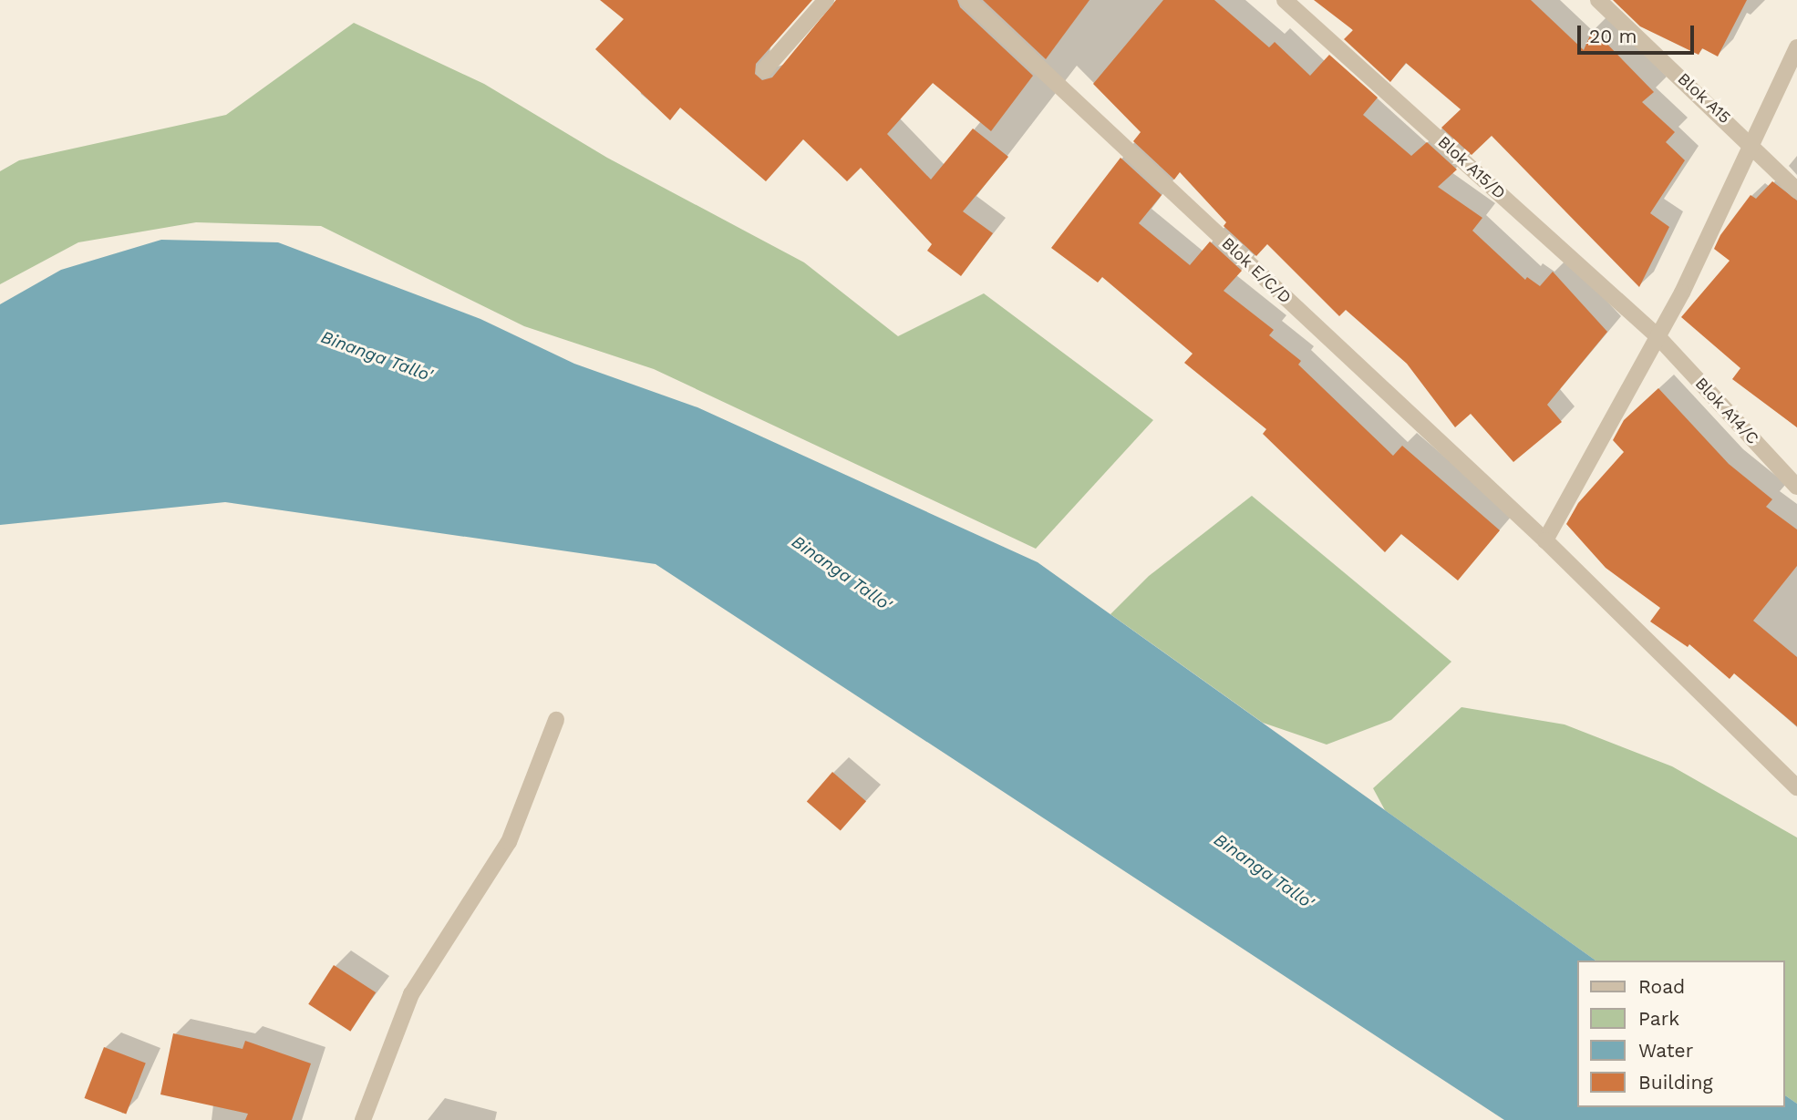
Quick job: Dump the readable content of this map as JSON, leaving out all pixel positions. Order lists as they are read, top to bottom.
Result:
{
  "streets": {
    "street": [
      "Blok A15",
      "Blok A15/D",
      "Blok E/C/D",
      "Blok A14/C"
    ]
  },
  "crossings": [
    ["Blok A15/D", "Blok A14/C"]
  ],
  "water": ["Binanga Tallo'"],
  "legend": [
    "Road",
    "Park",
    "Water",
    "Building"
  ],
  "scale_bar": "20 m"
}
